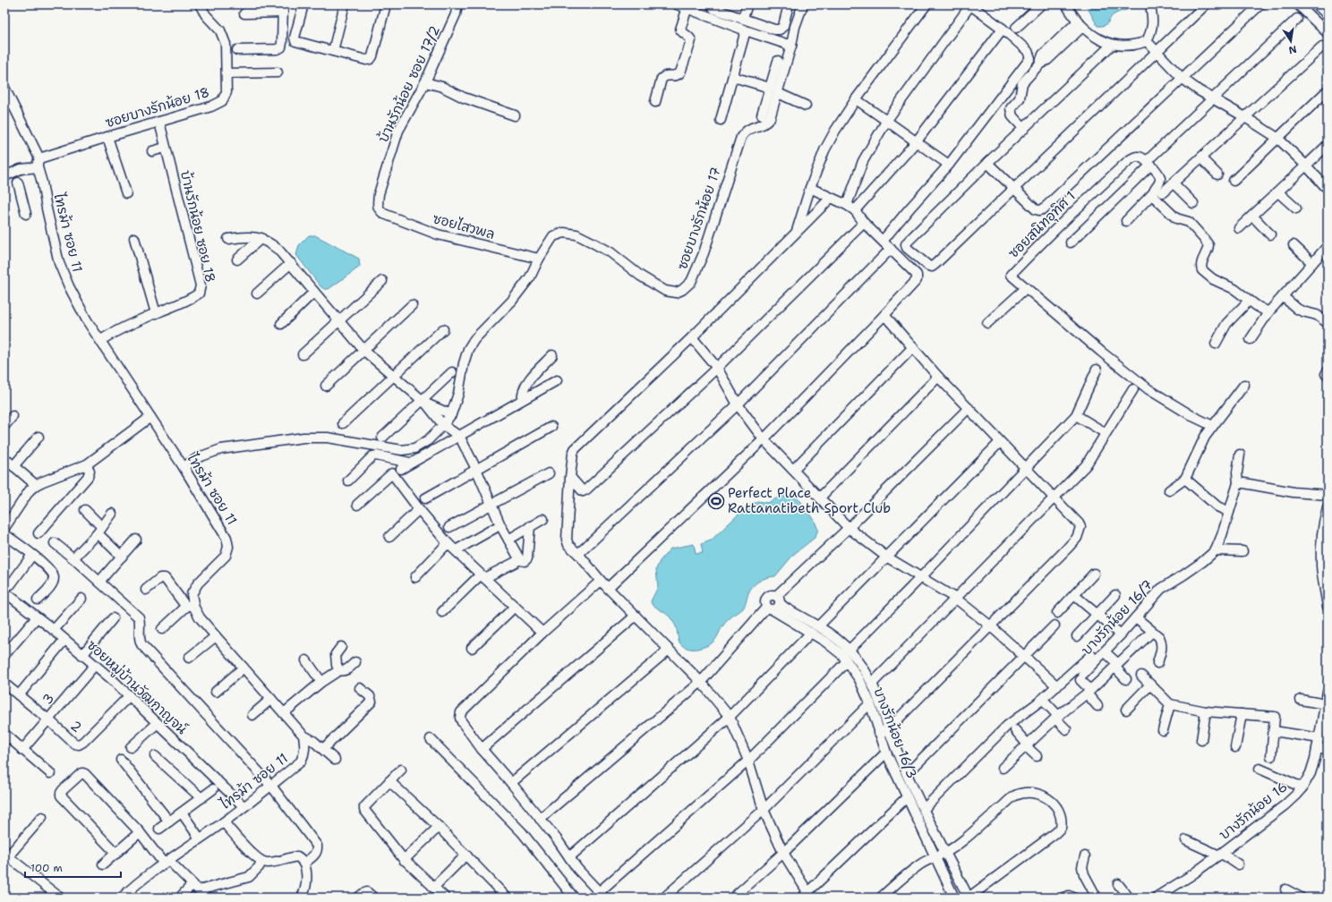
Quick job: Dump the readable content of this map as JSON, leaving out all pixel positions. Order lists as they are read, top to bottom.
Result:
{
  "streets": {
    "street": [
      "บ้านรักน้อย ซอย 17/2",
      "ซอยบางรักน้อย 18",
      "ซอยบางรักน้อย 17",
      "ซอยสนิทอุทิศ 1",
      "บ้านรักน้อย ซอย 18",
      "ซอยไสวพล",
      "ไทรม้า ซอย 11",
      "บางรักน้อย 16/7",
      "ซอยหมู่บ้านวัฒกาญจน์",
      "3",
      "2",
      "บางรักน้อย 16/3",
      "บางรักน้อย 16"
    ]
  },
  "crossings": [
    ["บ้านรักน้อย ซอย 17/2", "ซอยไสวพล"],
    ["ซอยบางรักน้อย 18", "บ้านรักน้อย ซอย 18"],
    ["ซอยบางรักน้อย 18", "ไทรม้า ซอย 11"],
    ["ซอยบางรักน้อย 17", "ซอยไสวพล"],
    ["ซอยบางรักน้อย 17", "ไทรม้า ซอย 11"],
    ["บ้านรักน้อย ซอย 18", "ไทรม้า ซอย 11"],
    ["ไทรม้า ซอย 11", "ซอยหมู่บ้านวัฒกาญจน์"],
    ["ซอยหมู่บ้านวัฒกาญจน์", "3"],
    ["ซอยหมู่บ้านวัฒกาญจน์", "2"],
    ["3", "2"]
  ],
  "places": {
    "sports": ["Perfect Place Rattanatibeth Sport Club"]
  },
  "scale_bar": "100 m",
  "north": "bottom"
}
